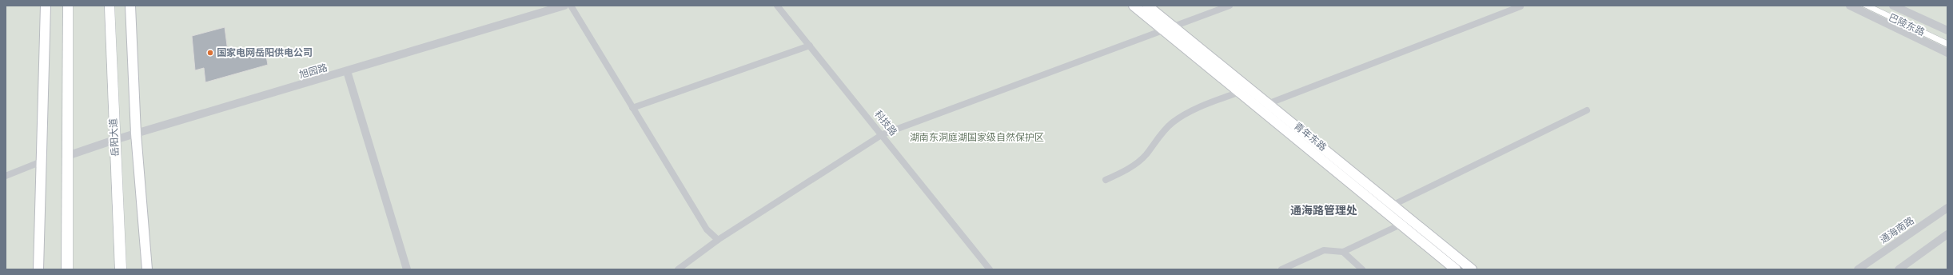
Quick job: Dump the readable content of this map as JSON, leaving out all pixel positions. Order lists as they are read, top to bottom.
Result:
{
  "streets": {
    "main road": ["巴陵东路", "青年东路", "岳阳大道"],
    "street": ["旭园路", "科技路", "通海南路"]
  },
  "crossings": [
    ["旭园路", "岳阳大道"]
  ],
  "districts": ["通海路管理处"],
  "parks": ["湖南东洞庭湖国家级自然保护区"],
  "places": ["国家电网岳阳供电公司"]
}
